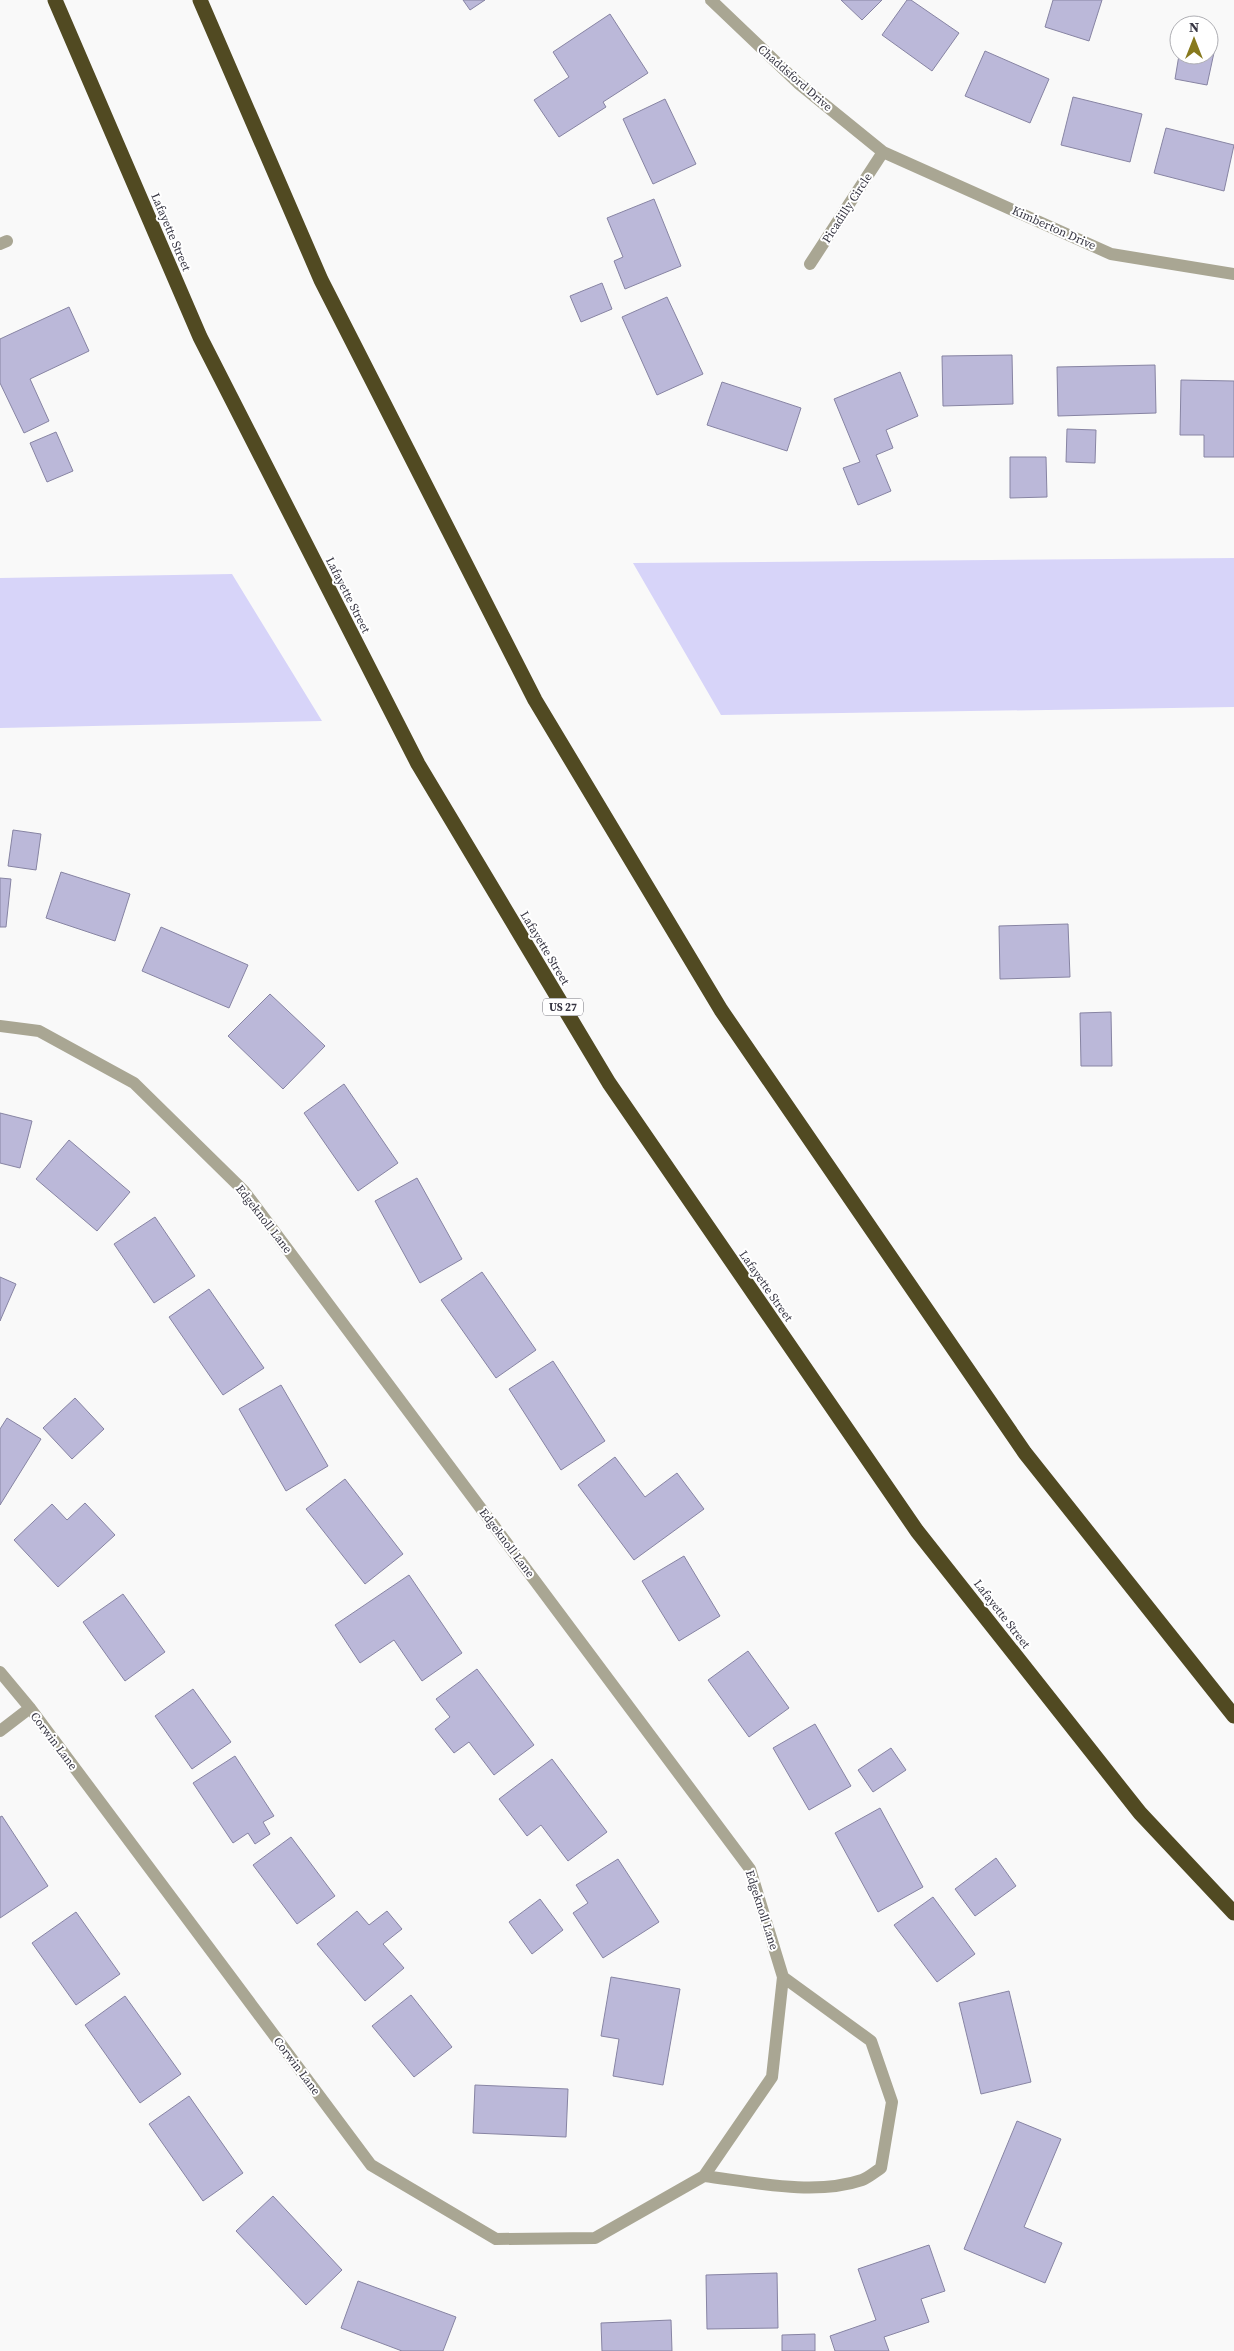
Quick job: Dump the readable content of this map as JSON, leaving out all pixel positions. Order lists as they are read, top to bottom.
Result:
{
  "streets": {
    "highway": ["Lafayette Street", "US 27"],
    "street": [
      "Chaddsford Drive",
      "Picadilly Circle",
      "Kimberton Drive",
      "Edgeknoll Lane",
      "Corwin Lane"
    ]
  },
  "crossings": [
    ["Chaddsford Drive", "Picadilly Circle"],
    ["Chaddsford Drive", "Kimberton Drive"],
    ["Picadilly Circle", "Kimberton Drive"],
    ["Edgeknoll Lane", "Corwin Lane"]
  ],
  "north": "top"
}
